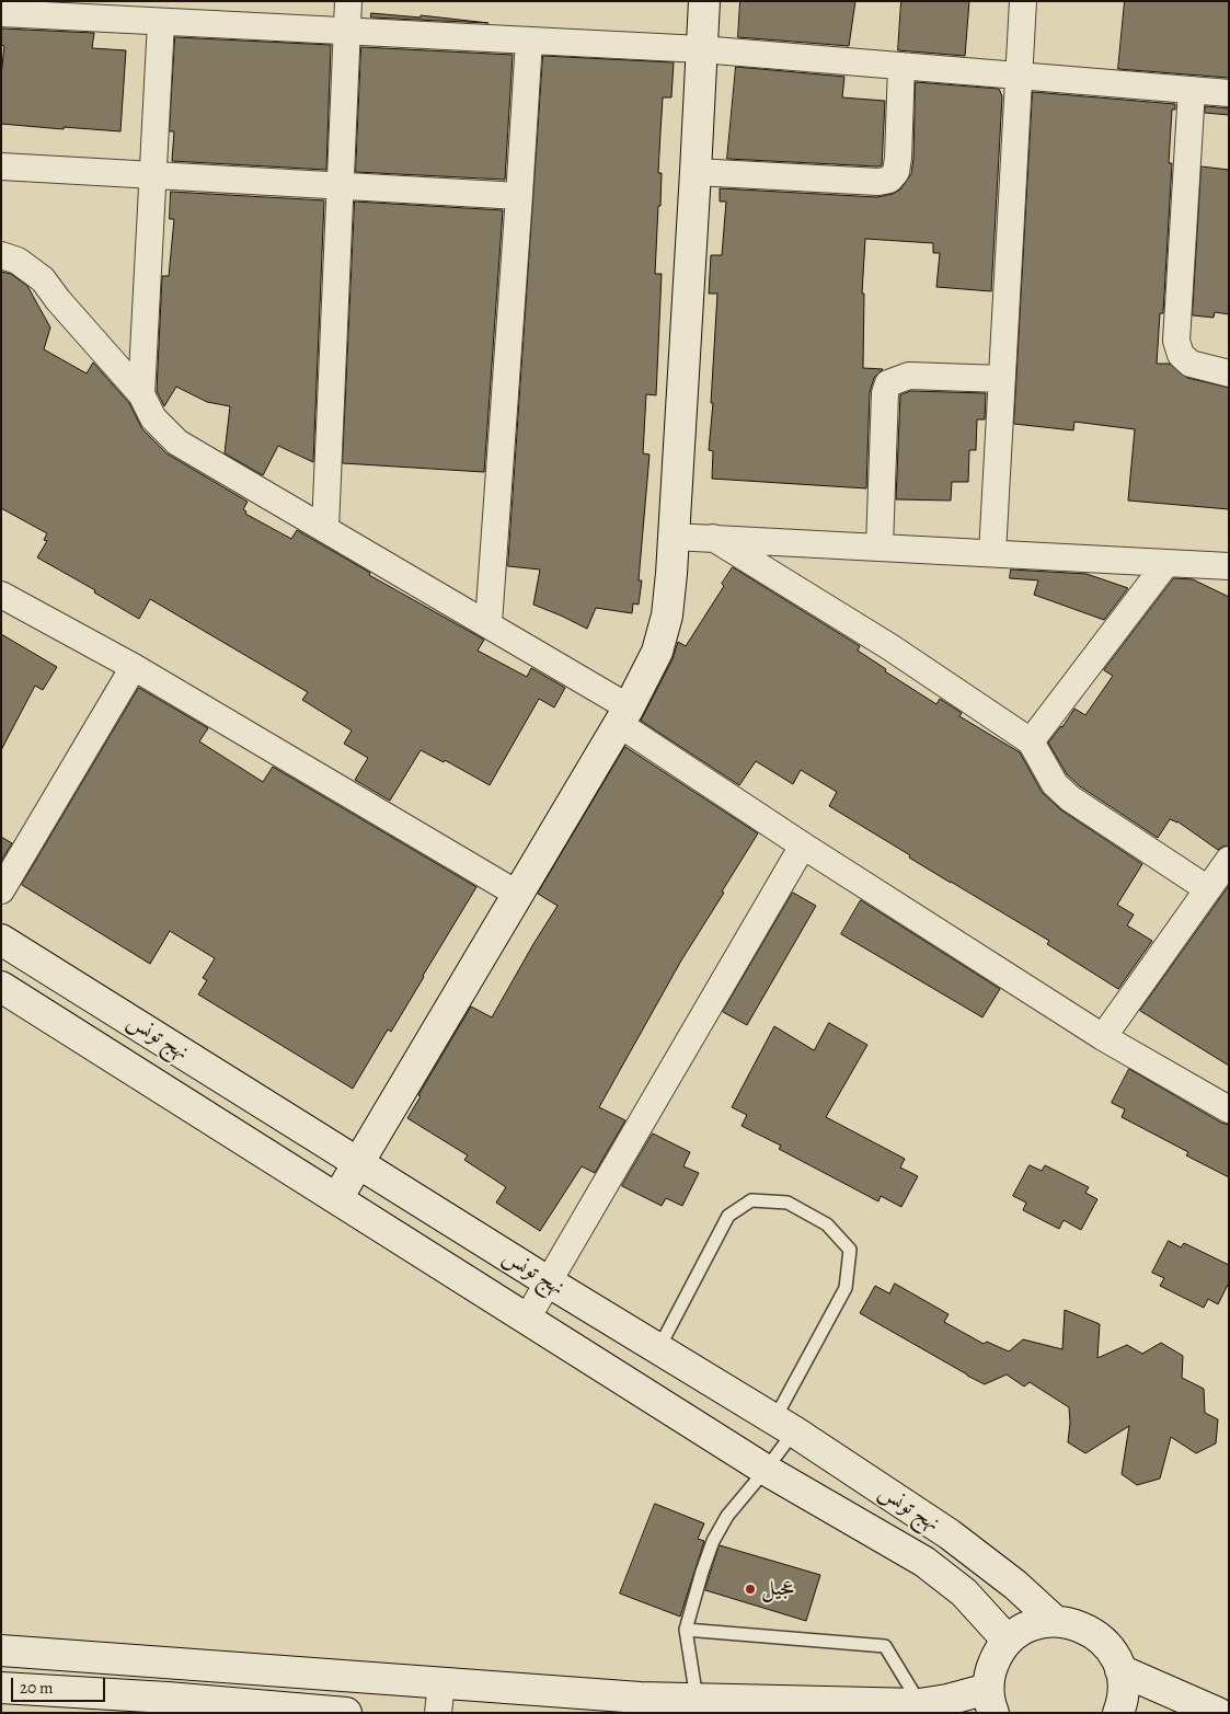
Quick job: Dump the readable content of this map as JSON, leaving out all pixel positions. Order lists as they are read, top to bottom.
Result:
{
  "streets": {
    "street": ["نهج تونس"]
  },
  "places": ["عجيل"],
  "scale_bar": "20 m"
}
